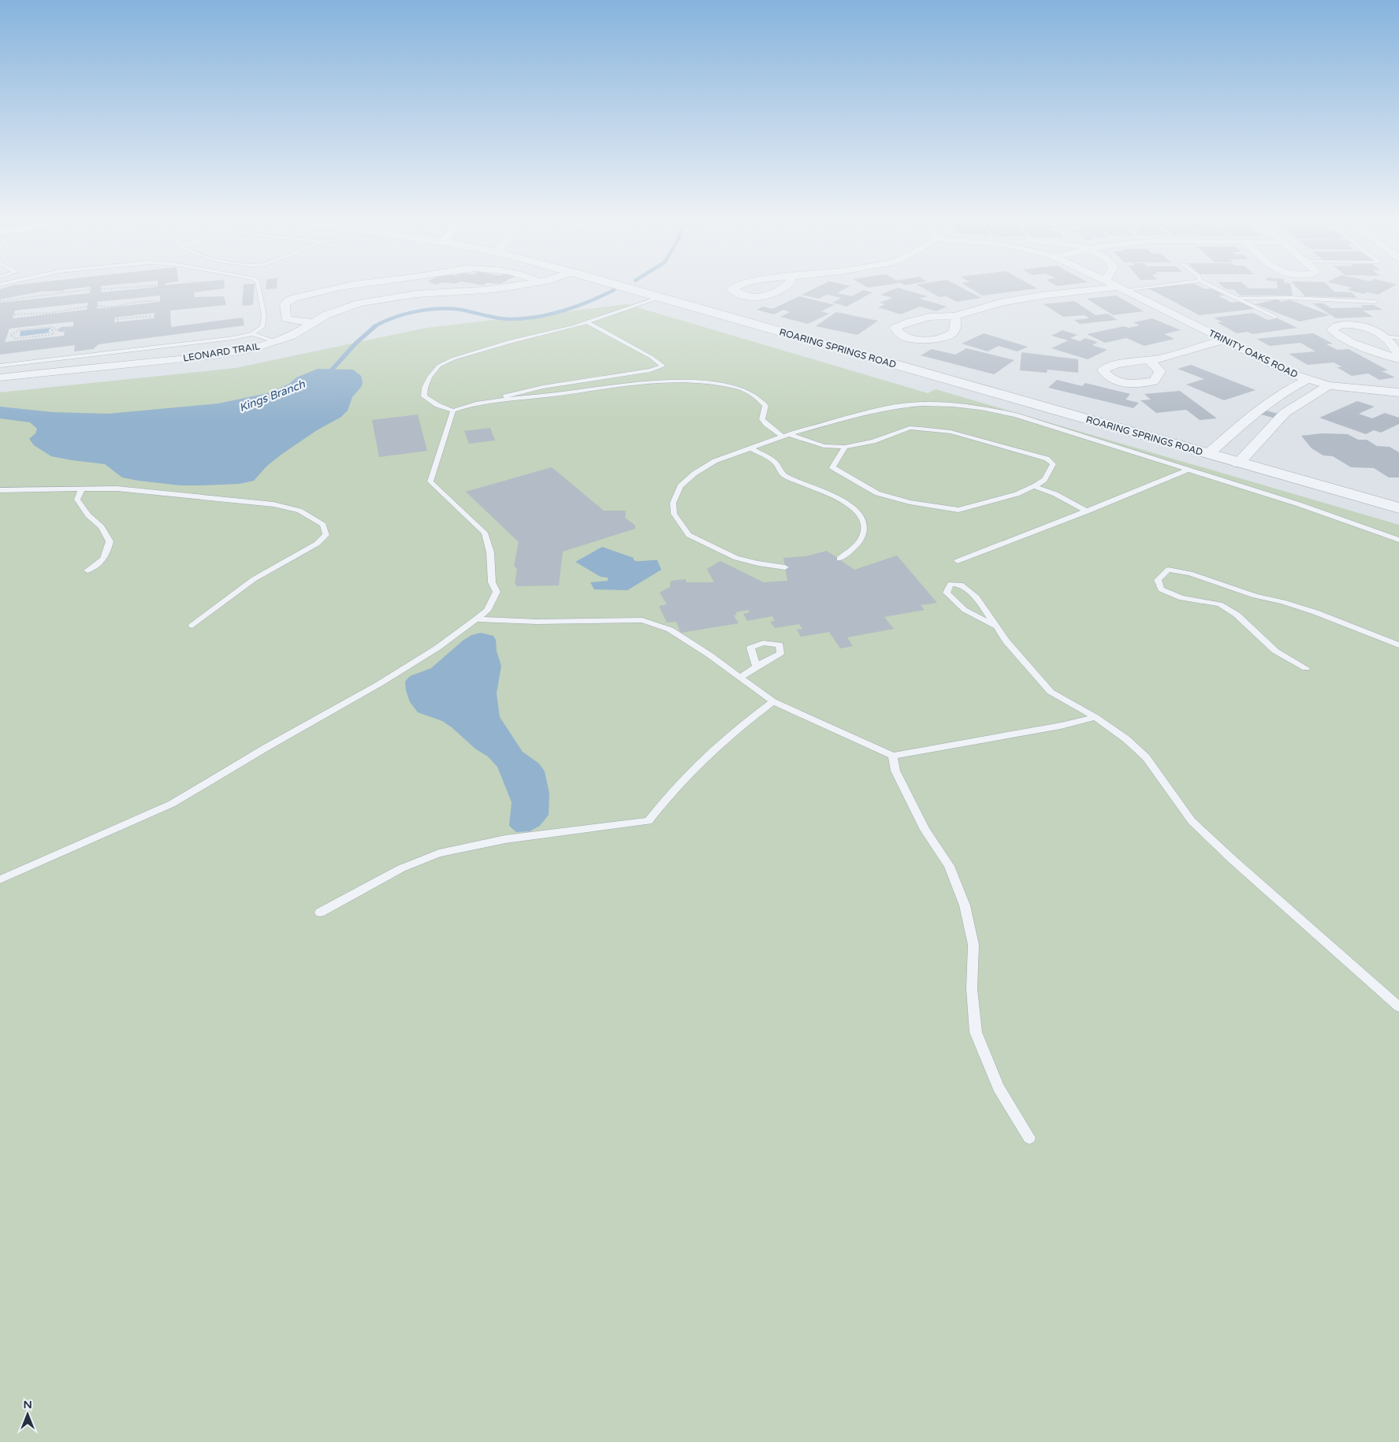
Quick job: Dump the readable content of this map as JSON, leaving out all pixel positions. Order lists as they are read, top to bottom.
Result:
{
  "streets": {
    "street": ["ROARING SPRINGS ROAD", "LEONARD TRAIL", "TRINITY OAKS ROAD"]
  },
  "water": ["Kings Branch"],
  "north": "top"
}
